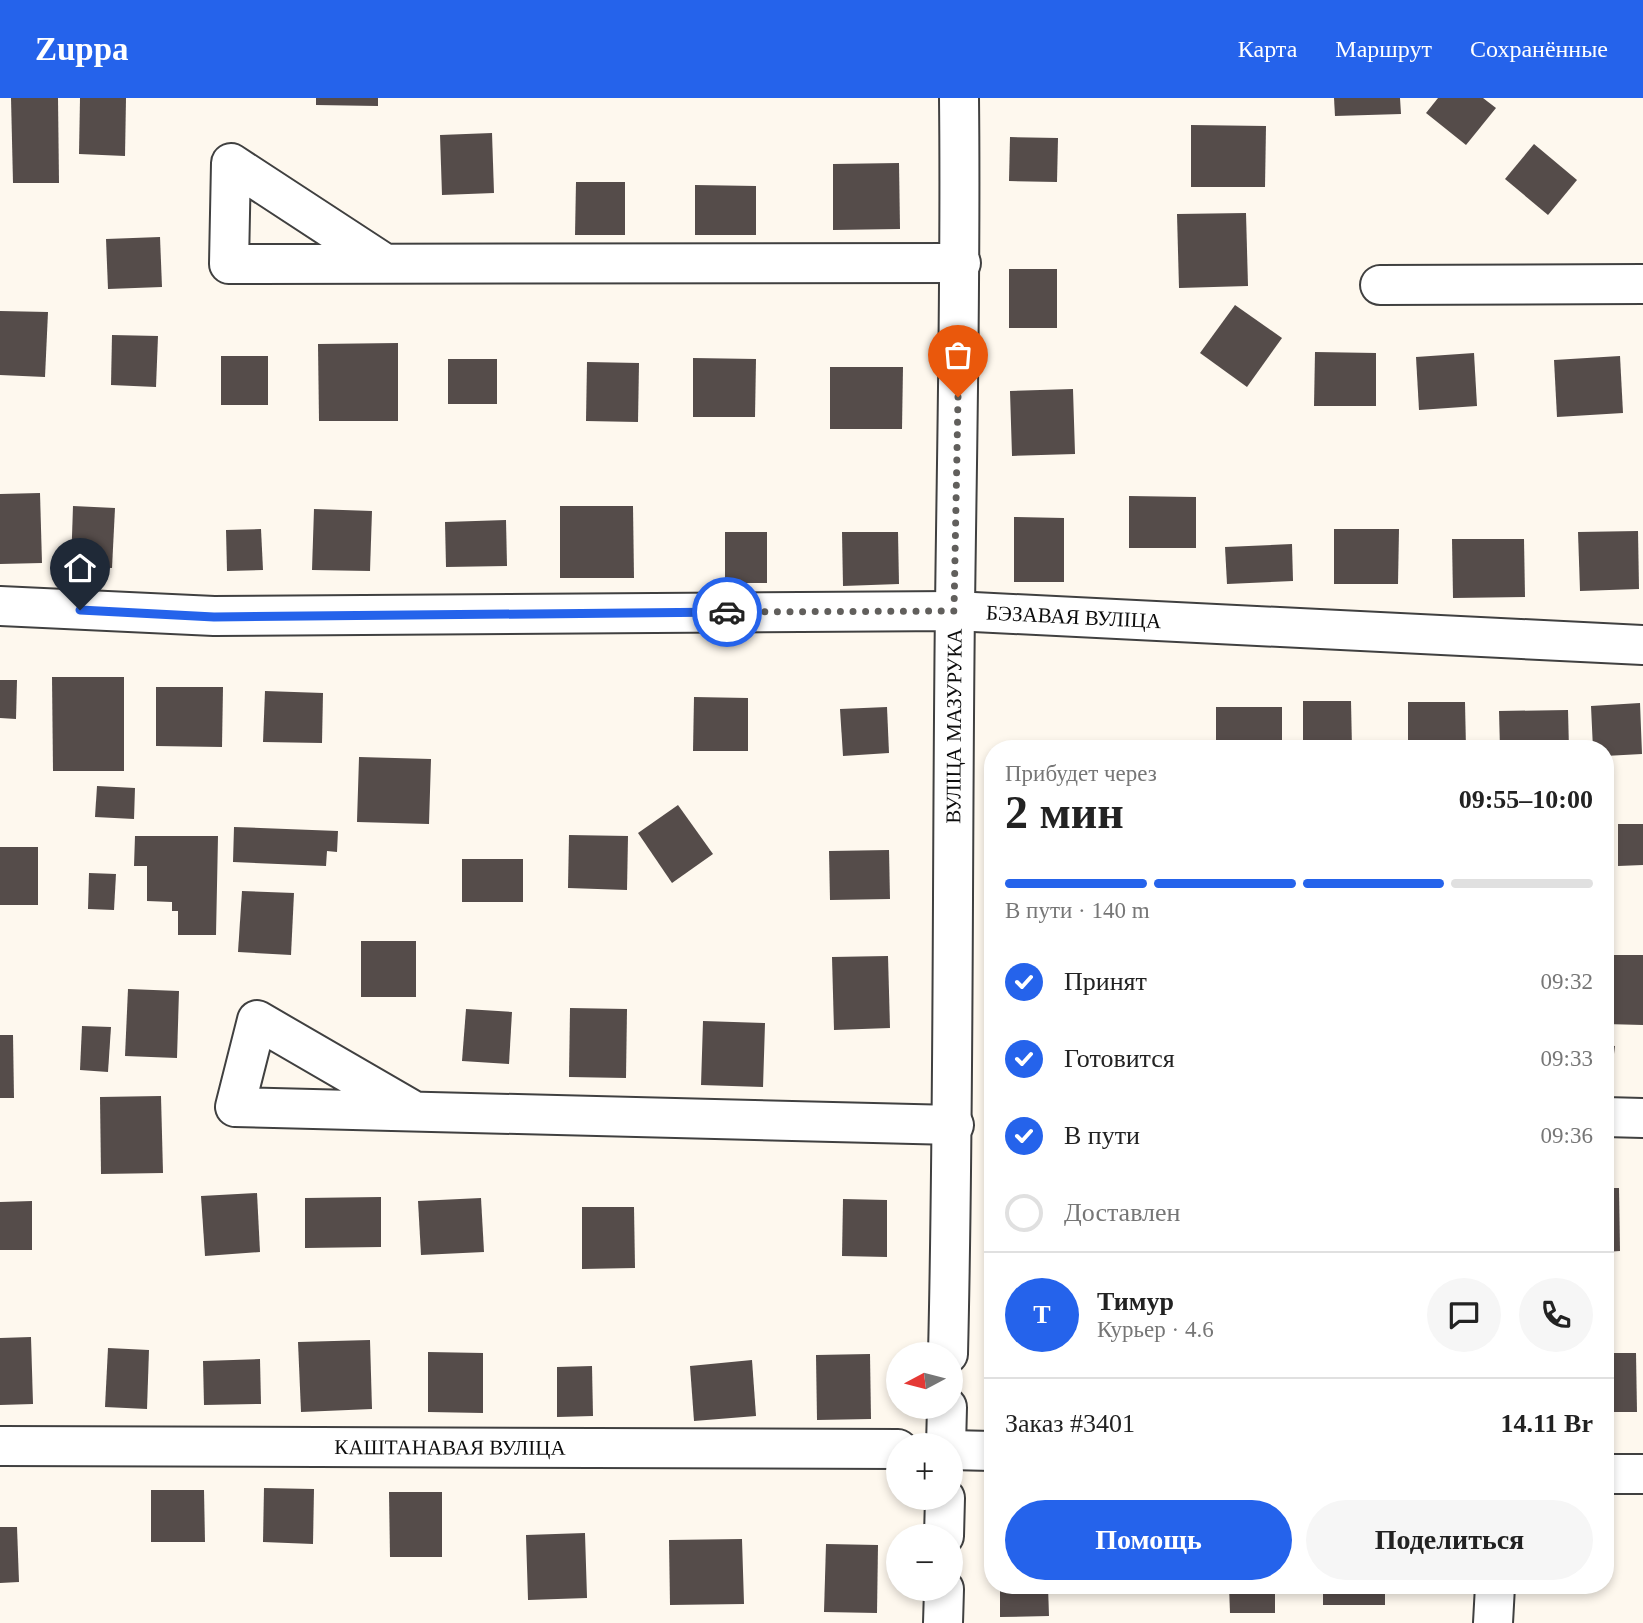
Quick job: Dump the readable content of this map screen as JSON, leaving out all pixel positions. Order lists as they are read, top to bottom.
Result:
{
  "streets": {
    "street": ["БЭЗАВАЯ ВУЛІЦА", "ВУЛІЦА МАЗУРУКА", "КАШТАНАВАЯ ВУЛІЦА"]
  },
  "crossings": [
    ["БЭЗАВАЯ ВУЛІЦА", "ВУЛІЦА МАЗУРУКА"]
  ],
  "north": "left",
  "page": {
    "header": "Zuppa",
    "nav": ["Карта", "Маршрут", "Сохранённые"],
    "heading": ["2 мин", "Прибудет через", "09:55–10:00"],
    "panel": [
      "Тимур",
      "Курьер · 4.6",
      "Заказ #3401",
      "14.11 Br"
    ],
    "bar": "В пути · 140 m",
    "list": [
      ["Принят", "09:32"],
      ["Готовится", "09:33"],
      ["В пути", "09:36"],
      "Доставлен"
    ],
    "round": "Т",
    "map_buttons": ["+", "−"],
    "buttons": ["Помощь", "Поделиться"]
  }
}
